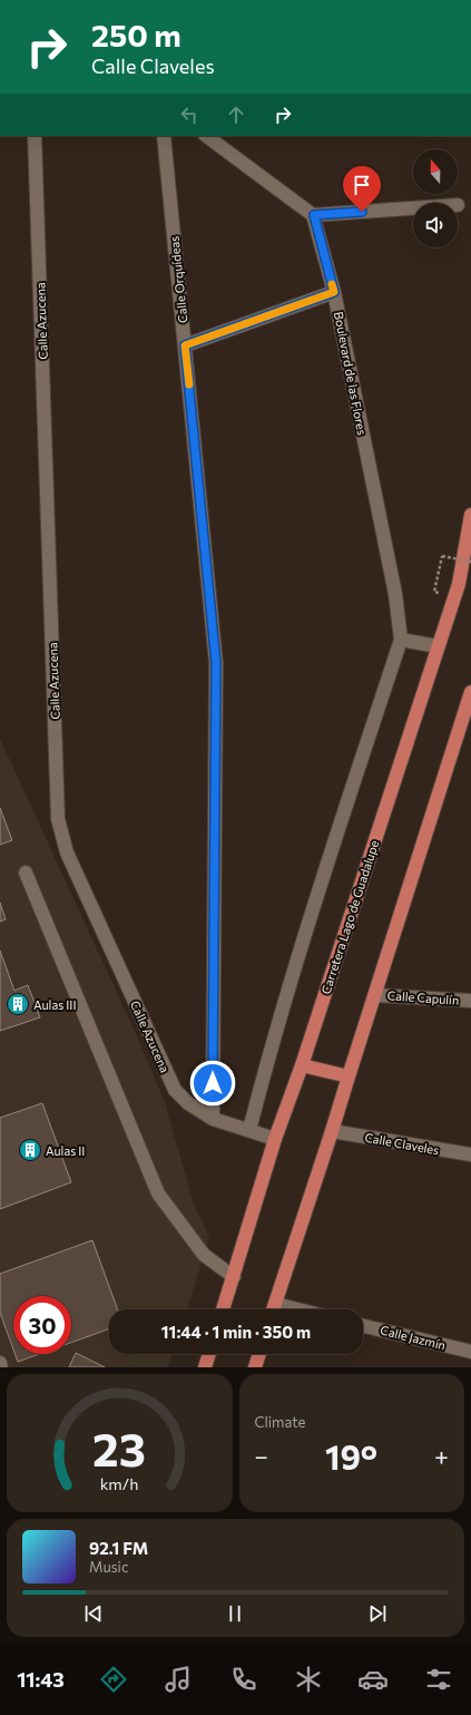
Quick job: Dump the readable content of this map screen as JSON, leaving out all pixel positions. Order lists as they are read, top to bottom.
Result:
{
  "streets": {
    "main road": ["Carretera Lago de Guadalupe"],
    "street": [
      "Calle Orquídeas",
      "Calle Azucena",
      "Boulevard de las Flores",
      "Calle Capulín",
      "Calle Claveles",
      "Calle Jazmín"
    ]
  },
  "crossings": [
    ["Calle Orquídeas", "Calle Azucena"],
    ["Calle Azucena", "Carretera Lago de Guadalupe"]
  ],
  "places": {
    "building": ["Aulas III", "Aulas II"]
  },
  "north": "top",
  "page": {
    "turn": ["250 m", "Calle Claveles"],
    "limit": "30",
    "trip": "11:44 · 1 min · 350 m",
    "tile": "Climate",
    "heat": ["−", "19°", "+"],
    "song": ["92.1 FM", "Music"],
    "tabs": "11:43",
    "gauge": ["23", "km/h"]
  }
}
